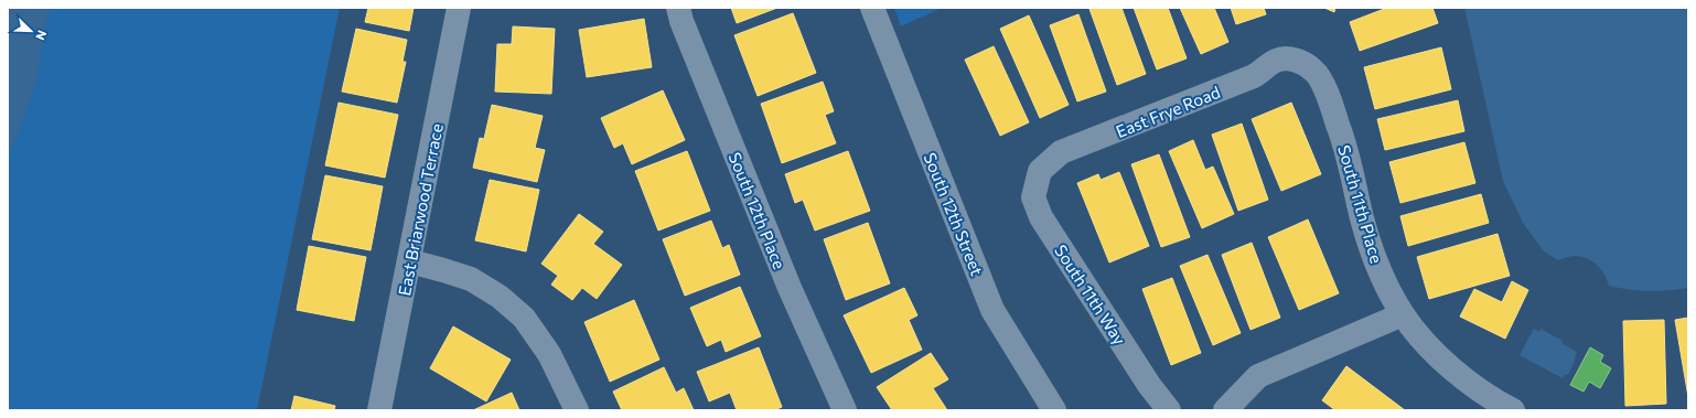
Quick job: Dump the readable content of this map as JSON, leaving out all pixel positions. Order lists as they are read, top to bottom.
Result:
{
  "streets": {
    "street": [
      "East Frye Road",
      "South 11th Place",
      "East Briarwood Terrace",
      "South 12th Place",
      "South 12th Street",
      "South 11th Way"
    ]
  },
  "crossings": [
    ["East Frye Road", "South 11th Place"],
    ["East Frye Road", "South 11th Way"]
  ],
  "north": "bottom right"
}
